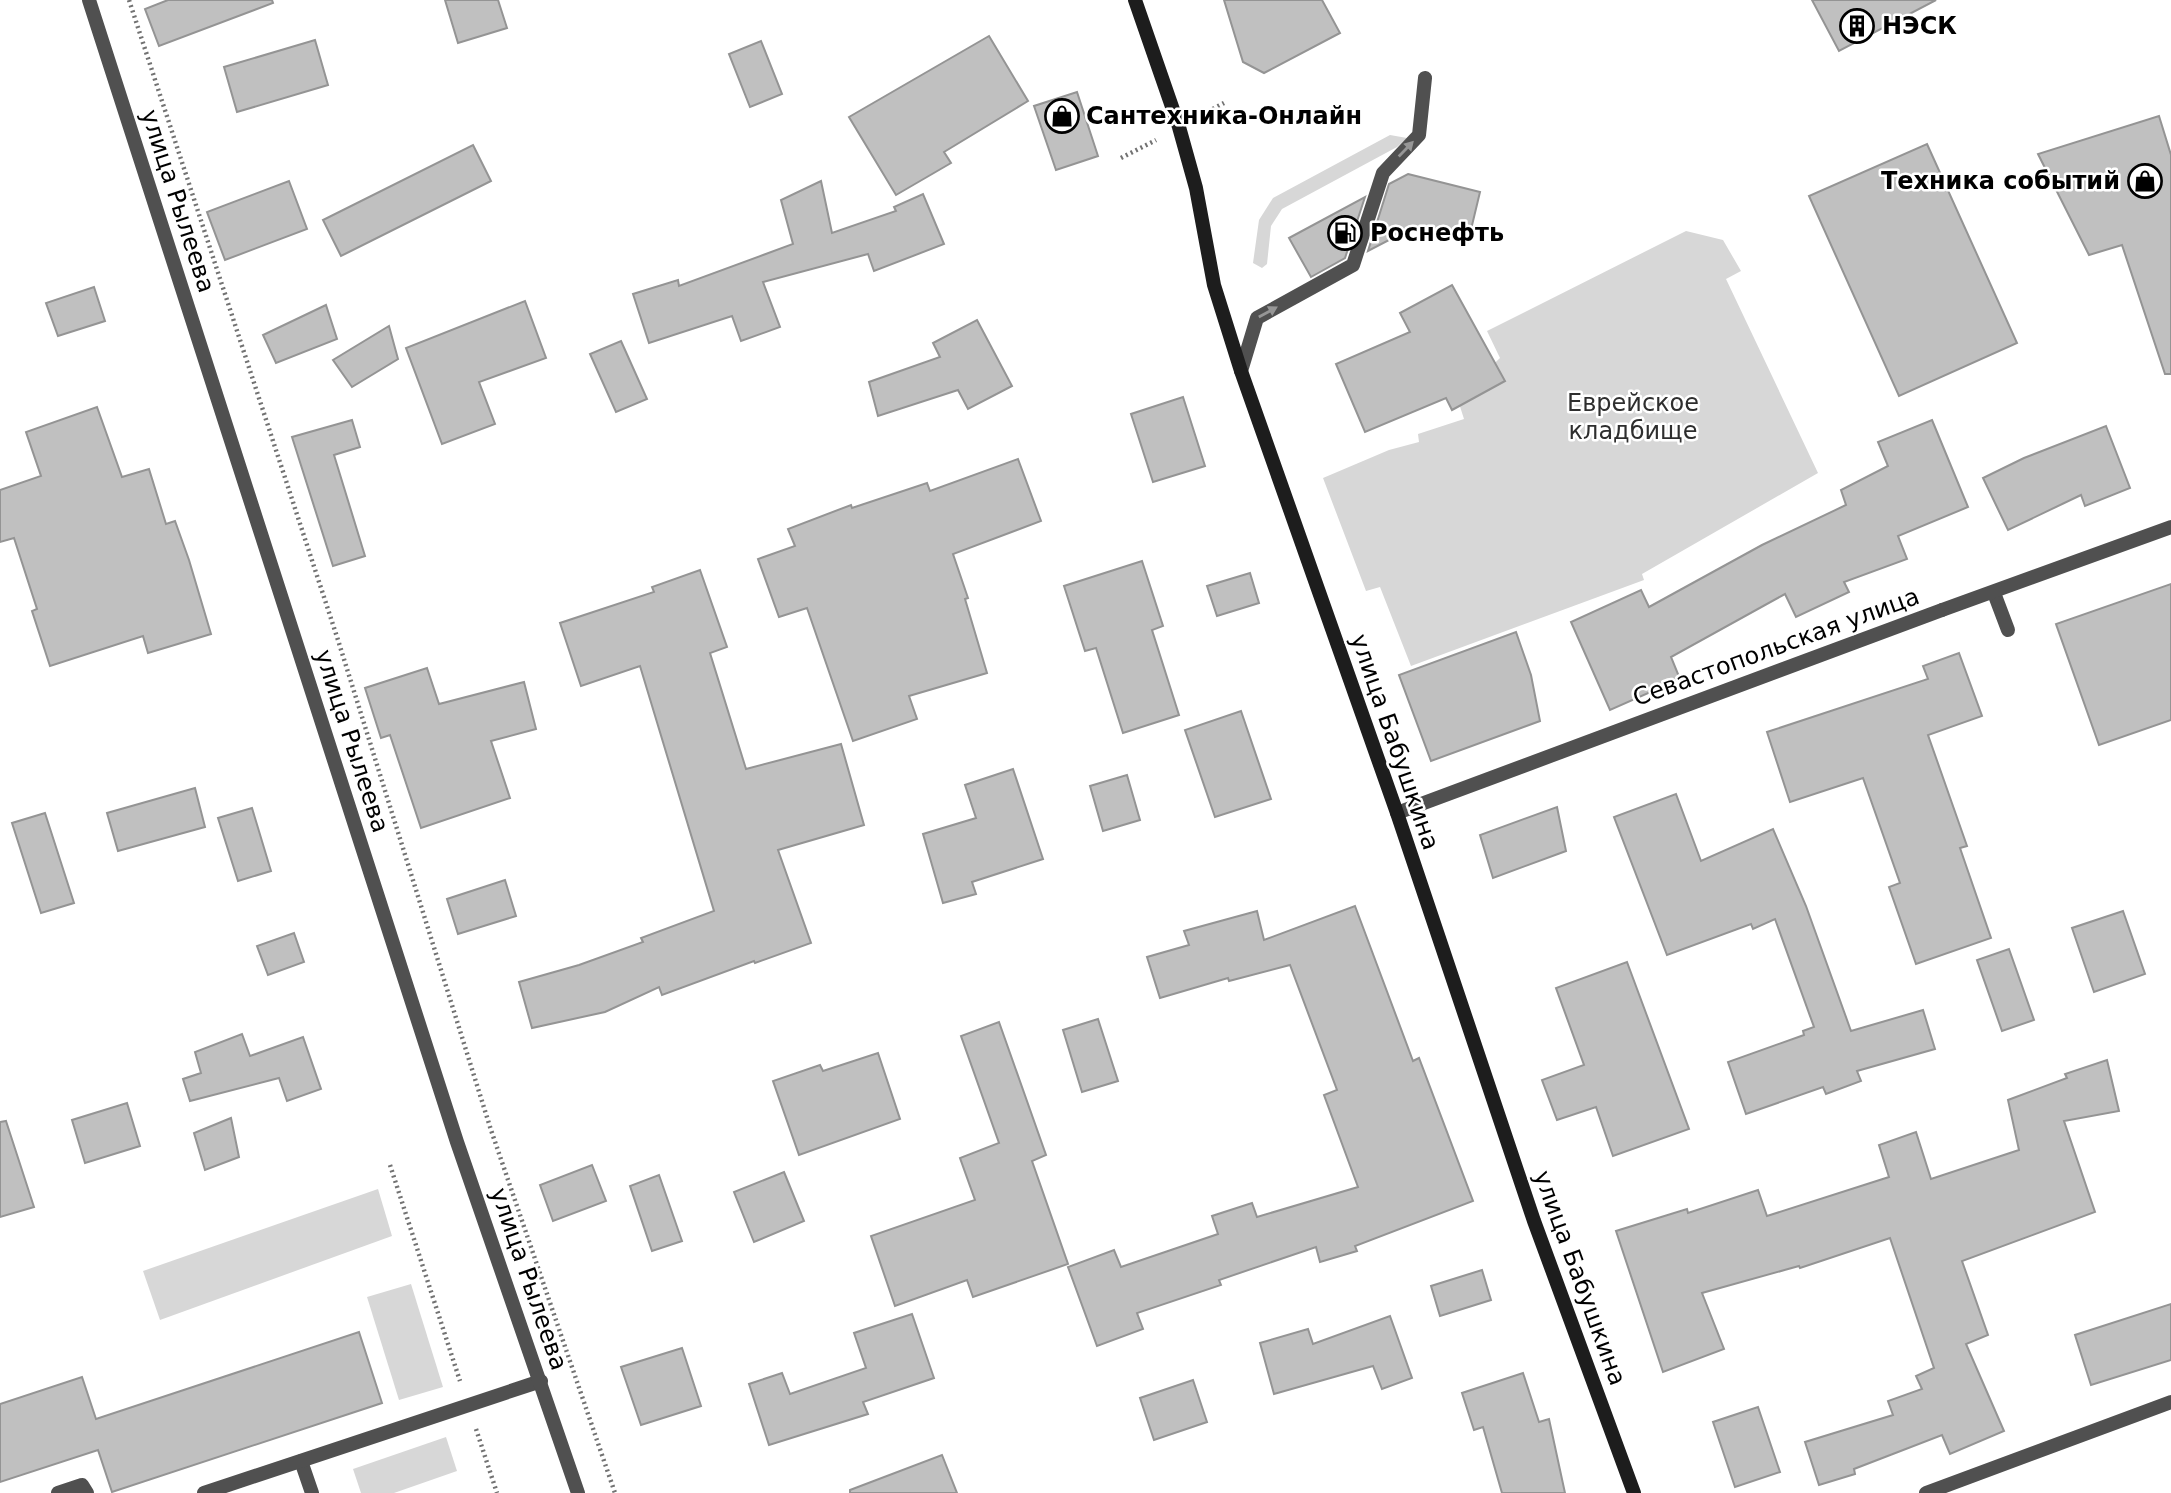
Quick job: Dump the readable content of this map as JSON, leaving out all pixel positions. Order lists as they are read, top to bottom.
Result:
{
  "streets": {
    "street": ["улица Рылеева", "Севастопольская улица", "улица Бабушкина"]
  },
  "crossings": [
    ["Севастопольская улица", "улица Бабушкина"]
  ],
  "parks": ["Еврейское кладбище"],
  "places": {
    "building": ["НЭСК"],
    "shop": ["Сантехника-Онлайн", "Техника событий"],
    "fuel station": ["Роснефть"]
  }
}
